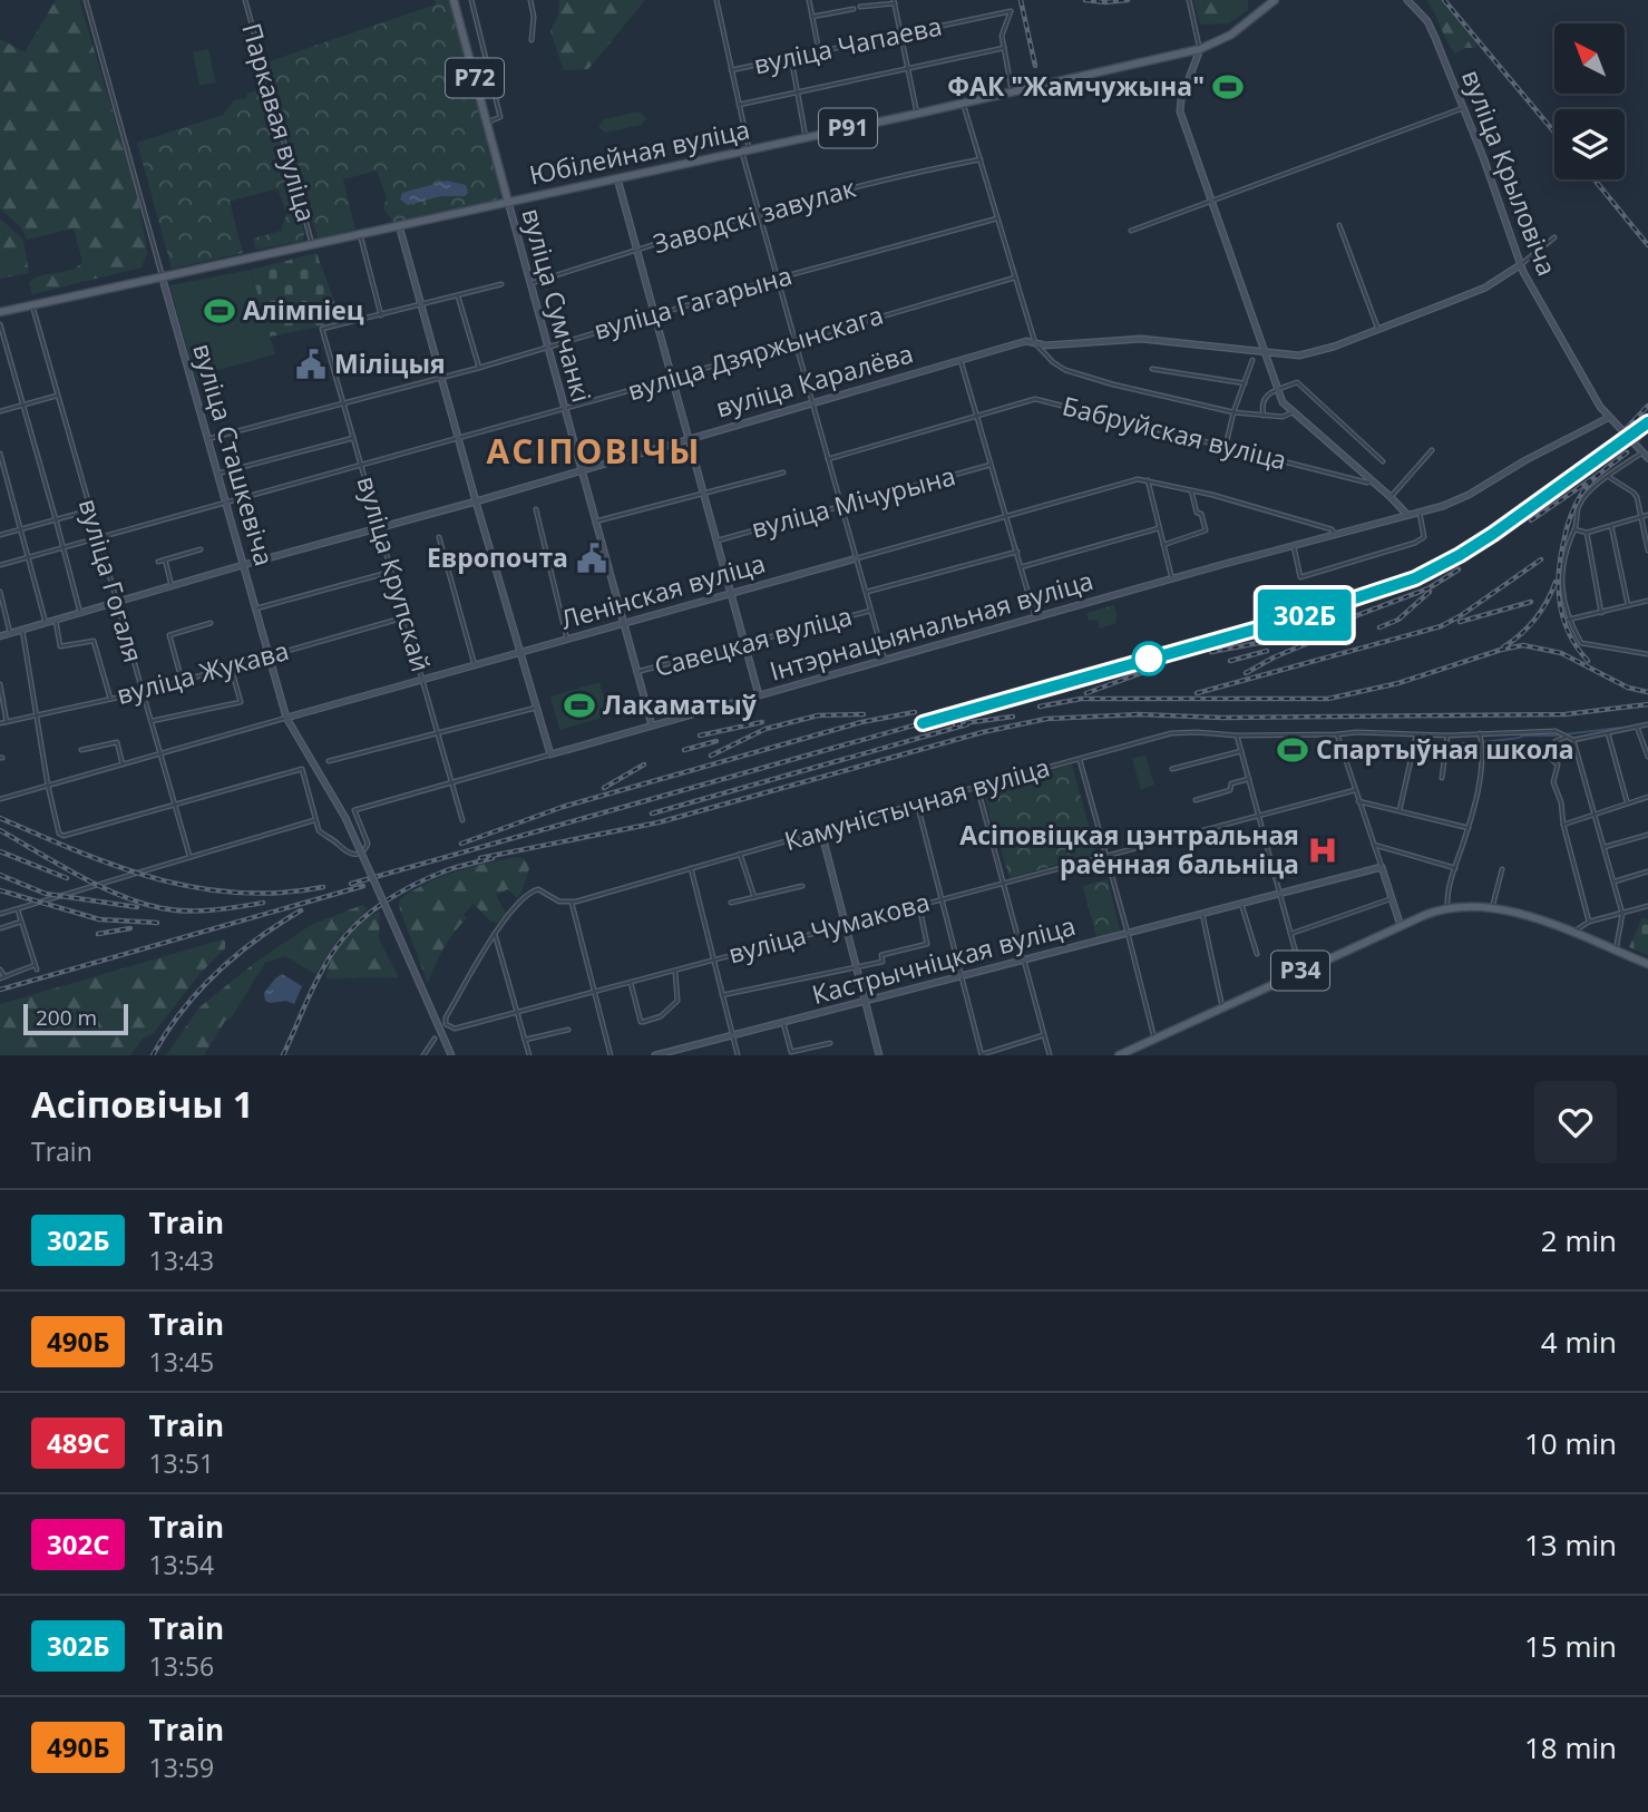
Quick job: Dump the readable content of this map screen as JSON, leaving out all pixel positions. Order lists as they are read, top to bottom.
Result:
{
  "streets": {
    "main road": [
      "Р72",
      "Р91",
      "Юбілейная вуліца",
      "вуліца Сумчанкі",
      "Р34"
    ],
    "street": [
      "вуліца Чапаева",
      "Паркавая вуліца",
      "вуліца Крыловіча",
      "Заводскі завулак",
      "вуліца Гагарына",
      "вуліца Дзяржынскага",
      "вуліца Каралёва",
      "Бабруйская вуліца",
      "вуліца Сташкевіча",
      "вуліца Мічурына",
      "вуліца Крупскай",
      "вуліца Гогаля",
      "Ленінская вуліца",
      "Інтэрнацыянальная вуліца",
      "Савецкая вуліца",
      "вуліца Жукава",
      "Камуністычная вуліца",
      "вуліца Чумакова",
      "Кастрычніцкая вуліца"
    ]
  },
  "crossings": [
    ["Паркавая вуліца", "Юбілейная вуліца"],
    ["Юбілейная вуліца", "вуліца Сумчанкі"],
    ["Юбілейная вуліца", "вуліца Сташкевіча"],
    ["Юбілейная вуліца", "вуліца Гогаля"],
    ["вуліца Крыловіча", "вуліца Каралёва"],
    ["вуліца Крыловіча", "Інтэрнацыянальная вуліца"],
    ["Заводскі завулак", "вуліца Сумчанкі"],
    ["вуліца Гагарына", "вуліца Сумчанкі"],
    ["вуліца Гагарына", "вуліца Сташкевіча"],
    ["вуліца Гагарына", "вуліца Крупскай"],
    ["вуліца Сумчанкі", "вуліца Дзяржынскага"],
    ["вуліца Сумчанкі", "вуліца Каралёва"],
    ["вуліца Сумчанкі", "Ленінская вуліца"],
    ["вуліца Сумчанкі", "Інтэрнацыянальная вуліца"],
    ["вуліца Сумчанкі", "Савецкая вуліца"],
    ["вуліца Дзяржынскага", "вуліца Сташкевіча"],
    ["вуліца Дзяржынскага", "вуліца Крупскай"],
    ["вуліца Дзяржынскага", "вуліца Гогаля"],
    ["вуліца Каралёва", "вуліца Сташкевіча"],
    ["вуліца Каралёва", "вуліца Крупскай"],
    ["вуліца Каралёва", "вуліца Гогаля"],
    ["вуліца Сташкевіча", "Ленінская вуліца"],
    ["вуліца Сташкевіча", "вуліца Жукава"],
    ["вуліца Крупскай", "Ленінская вуліца"],
    ["вуліца Крупскай", "Інтэрнацыянальная вуліца"],
    ["вуліца Крупскай", "вуліца Жукава"],
    ["вуліца Гогаля", "Ленінская вуліца"],
    ["вуліца Гогаля", "вуліца Жукава"],
    ["Ленінская вуліца", "Інтэрнацыянальная вуліца"]
  ],
  "districts": ["АСІПОВІЧЫ"],
  "places": {
    "sports": [
      "ФАК \"Жамчужына\"",
      "Алімпіец",
      "Лакаматыў",
      "Спартыўная школа"
    ],
    "public building": ["Міліцыя", "Европочта"],
    "hospital": ["Асіповіцкая цэнтральная раённая бальніца"]
  },
  "scale_bar": "200 m",
  "north": "top left",
  "page": {
    "on_map": "302Б",
    "scale": "200 m",
    "heading": ["Асіповічы 1", "Train"],
    "list": [
      {
        "mark": "302Б",
        "name": "Train",
        "note": "13:43",
        "value": "2 min"
      },
      {
        "mark": "490Б",
        "name": "Train",
        "note": "13:45",
        "value": "4 min"
      },
      {
        "mark": "489С",
        "name": "Train",
        "note": "13:51",
        "value": "10 min"
      },
      {
        "mark": "302С",
        "name": "Train",
        "note": "13:54",
        "value": "13 min"
      },
      {
        "mark": "302Б",
        "name": "Train",
        "note": "13:56",
        "value": "15 min"
      },
      {
        "mark": "490Б",
        "name": "Train",
        "note": "13:59",
        "value": "18 min"
      }
    ]
  }
}
